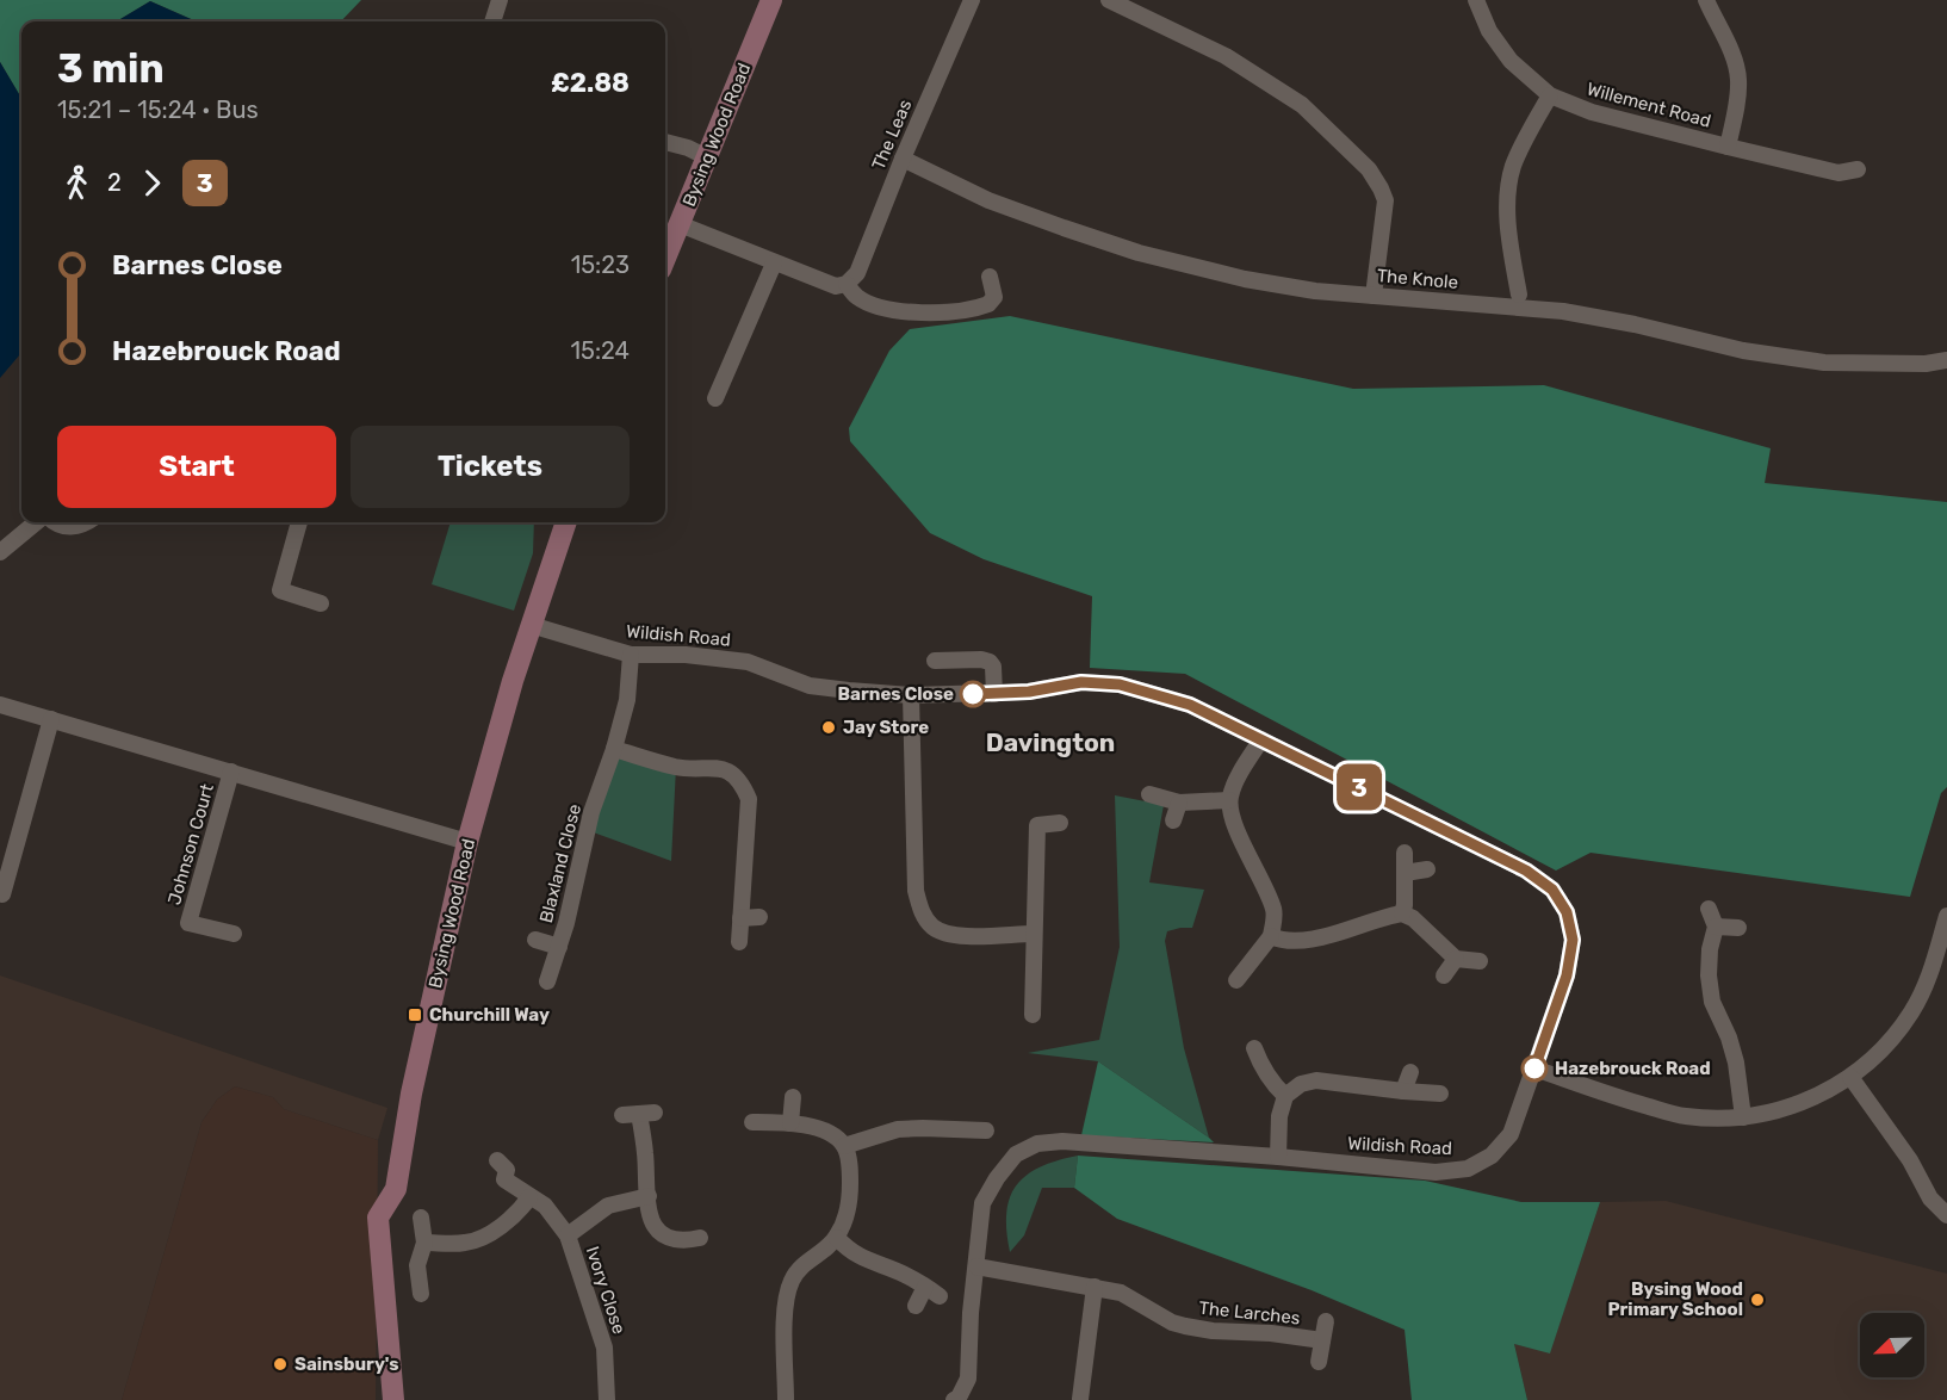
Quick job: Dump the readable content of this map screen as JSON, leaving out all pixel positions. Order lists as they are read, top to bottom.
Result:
{
  "streets": {
    "street": [
      "Willement Road",
      "Bysing Wood Road",
      "The Leas",
      "The Knole",
      "Wildish Road",
      "Johnson Court",
      "Blaxland Close",
      "Ivory Close",
      "The Larches"
    ]
  },
  "crossings": [
    ["Bysing Wood Road", "Wildish Road"],
    ["The Leas", "The Knole"],
    ["Wildish Road", "Blaxland Close"],
    ["Wildish Road", "The Larches"]
  ],
  "districts": ["Davington"],
  "places": {
    "other": [
      "Barnes Close",
      "Jay Store",
      "Hazebrouck Road",
      "Bysing Wood Primary School",
      "Sainsbury's"
    ],
    "transit": ["Churchill Way"]
  },
  "lines": ["bus line 3"],
  "north": "bottom left",
  "page": {
    "on_map": "3",
    "heading": ["3 min", "15:21 – 15:24 · Bus", "£2.88"],
    "legs": ["2", "3"],
    "list": [
      {
        "name": "Barnes Close",
        "value": "15:23"
      },
      {
        "name": "Hazebrouck Road",
        "value": "15:24"
      }
    ],
    "buttons": ["Start", "Tickets"]
  }
}
